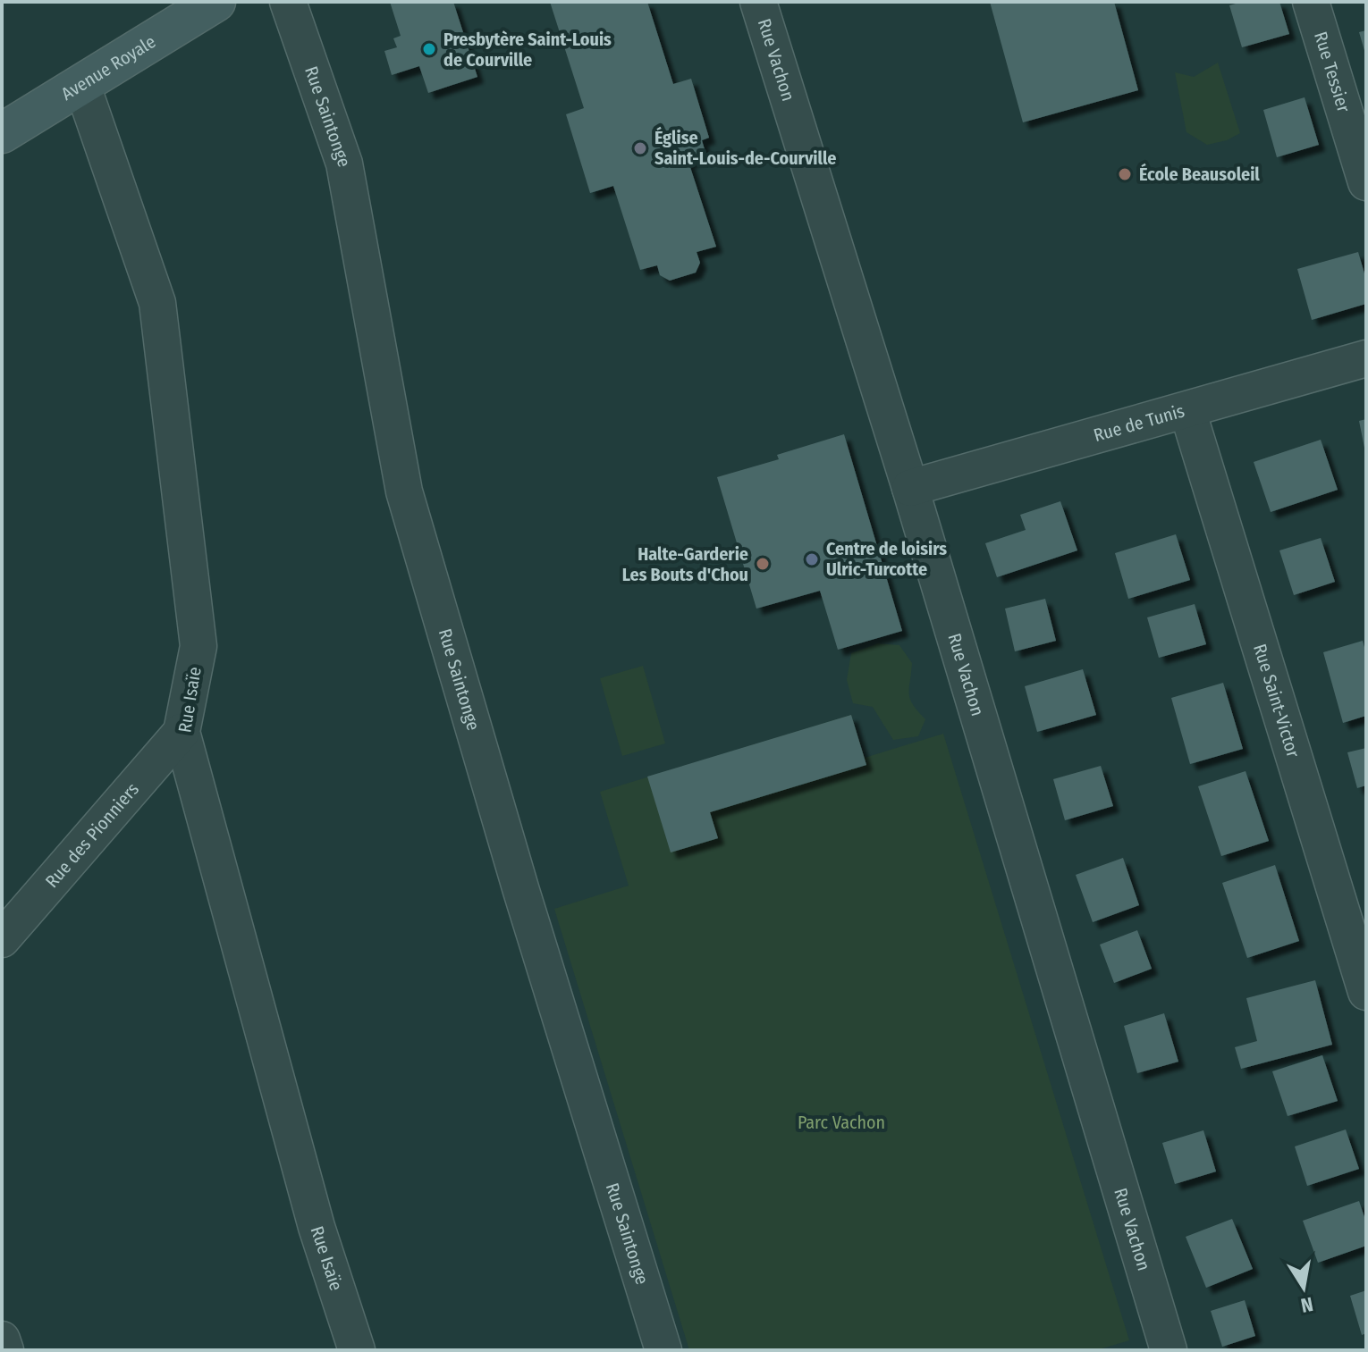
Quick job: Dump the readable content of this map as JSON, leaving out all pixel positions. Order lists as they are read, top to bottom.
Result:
{
  "streets": {
    "main road": ["Avenue Royale"],
    "street": [
      "Rue Vachon",
      "Rue Tessier",
      "Rue Saintonge",
      "Rue de Tunis",
      "Rue Isaïe",
      "Rue Saint-Victor",
      "Rue des Pionniers"
    ]
  },
  "crossings": [
    ["Rue Vachon", "Rue de Tunis"],
    ["Avenue Royale", "Rue Isaïe"],
    ["Rue de Tunis", "Rue Saint-Victor"],
    ["Rue Isaïe", "Rue des Pionniers"]
  ],
  "parks": ["Parc Vachon"],
  "places": [
    "Presbytère Saint-Louis de Courville",
    "Église Saint-Louis-de-Courville",
    "École Beausoleil",
    "Centre de loisirs Ulric-Turcotte",
    "Halte-Garderie Les Bouts d'Chou"
  ],
  "north": "bottom"
}
